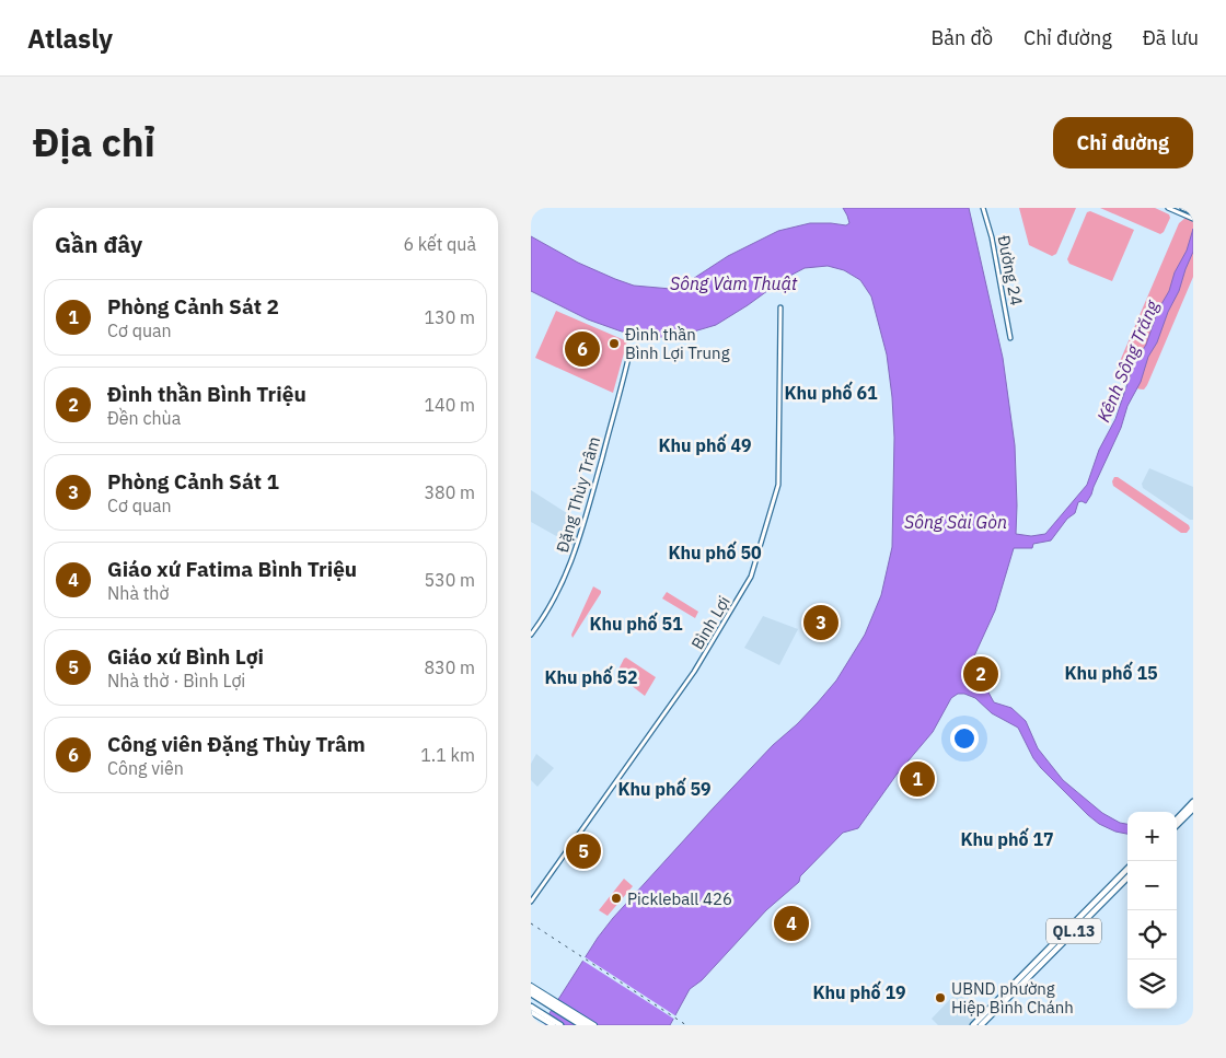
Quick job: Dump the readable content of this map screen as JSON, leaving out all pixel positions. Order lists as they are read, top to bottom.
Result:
{
  "streets": {
    "highway": ["QL.13"],
    "street": ["Đường 24", "Đặng Thùy Trâm", "Bình Lợi"]
  },
  "districts": [
    "Khu phố 61",
    "Khu phố 49",
    "Khu phố 50",
    "Khu phố 51",
    "Khu phố 15",
    "Khu phố 52",
    "Khu phố 59",
    "Khu phố 17",
    "Khu phố 19"
  ],
  "water": ["Sông Vàm Thuật", "Kênh Sông Trăng", "Sông Sài Gòn"],
  "places": ["Đình thần Bình Lợi Trung", "Pickleball 426", "UBND phường Hiệp Bình Chánh"],
  "page": {
    "header": "Atlasly",
    "nav": ["Bản đồ", "Chỉ đường", "Đã lưu"],
    "title": "Địa chỉ",
    "buttons": "Chỉ đường",
    "heading": ["Gần đây", "6 kết quả"],
    "list": [
      {
        "mark": "1",
        "name": "Phòng Cảnh Sát 2",
        "note": "Cơ quan",
        "value": "130 m"
      },
      {
        "mark": "2",
        "name": "Đình thần Bình Triệu",
        "note": "Đền chùa",
        "value": "140 m"
      },
      {
        "mark": "3",
        "name": "Phòng Cảnh Sát 1",
        "note": "Cơ quan",
        "value": "380 m"
      },
      {
        "mark": "4",
        "name": "Giáo xứ Fatima Bình Triệu",
        "note": "Nhà thờ",
        "value": "530 m"
      },
      {
        "mark": "5",
        "name": "Giáo xứ Bình Lợi",
        "note": "Nhà thờ · Bình Lợi",
        "value": "830 m"
      },
      {
        "mark": "6",
        "name": "Công viên Đặng Thùy Trâm",
        "note": "Công viên",
        "value": "1.1 km"
      }
    ],
    "pins": [
      "6",
      "3",
      "2",
      "1",
      "5",
      "4"
    ],
    "map_buttons": ["+", "−"]
  }
}
